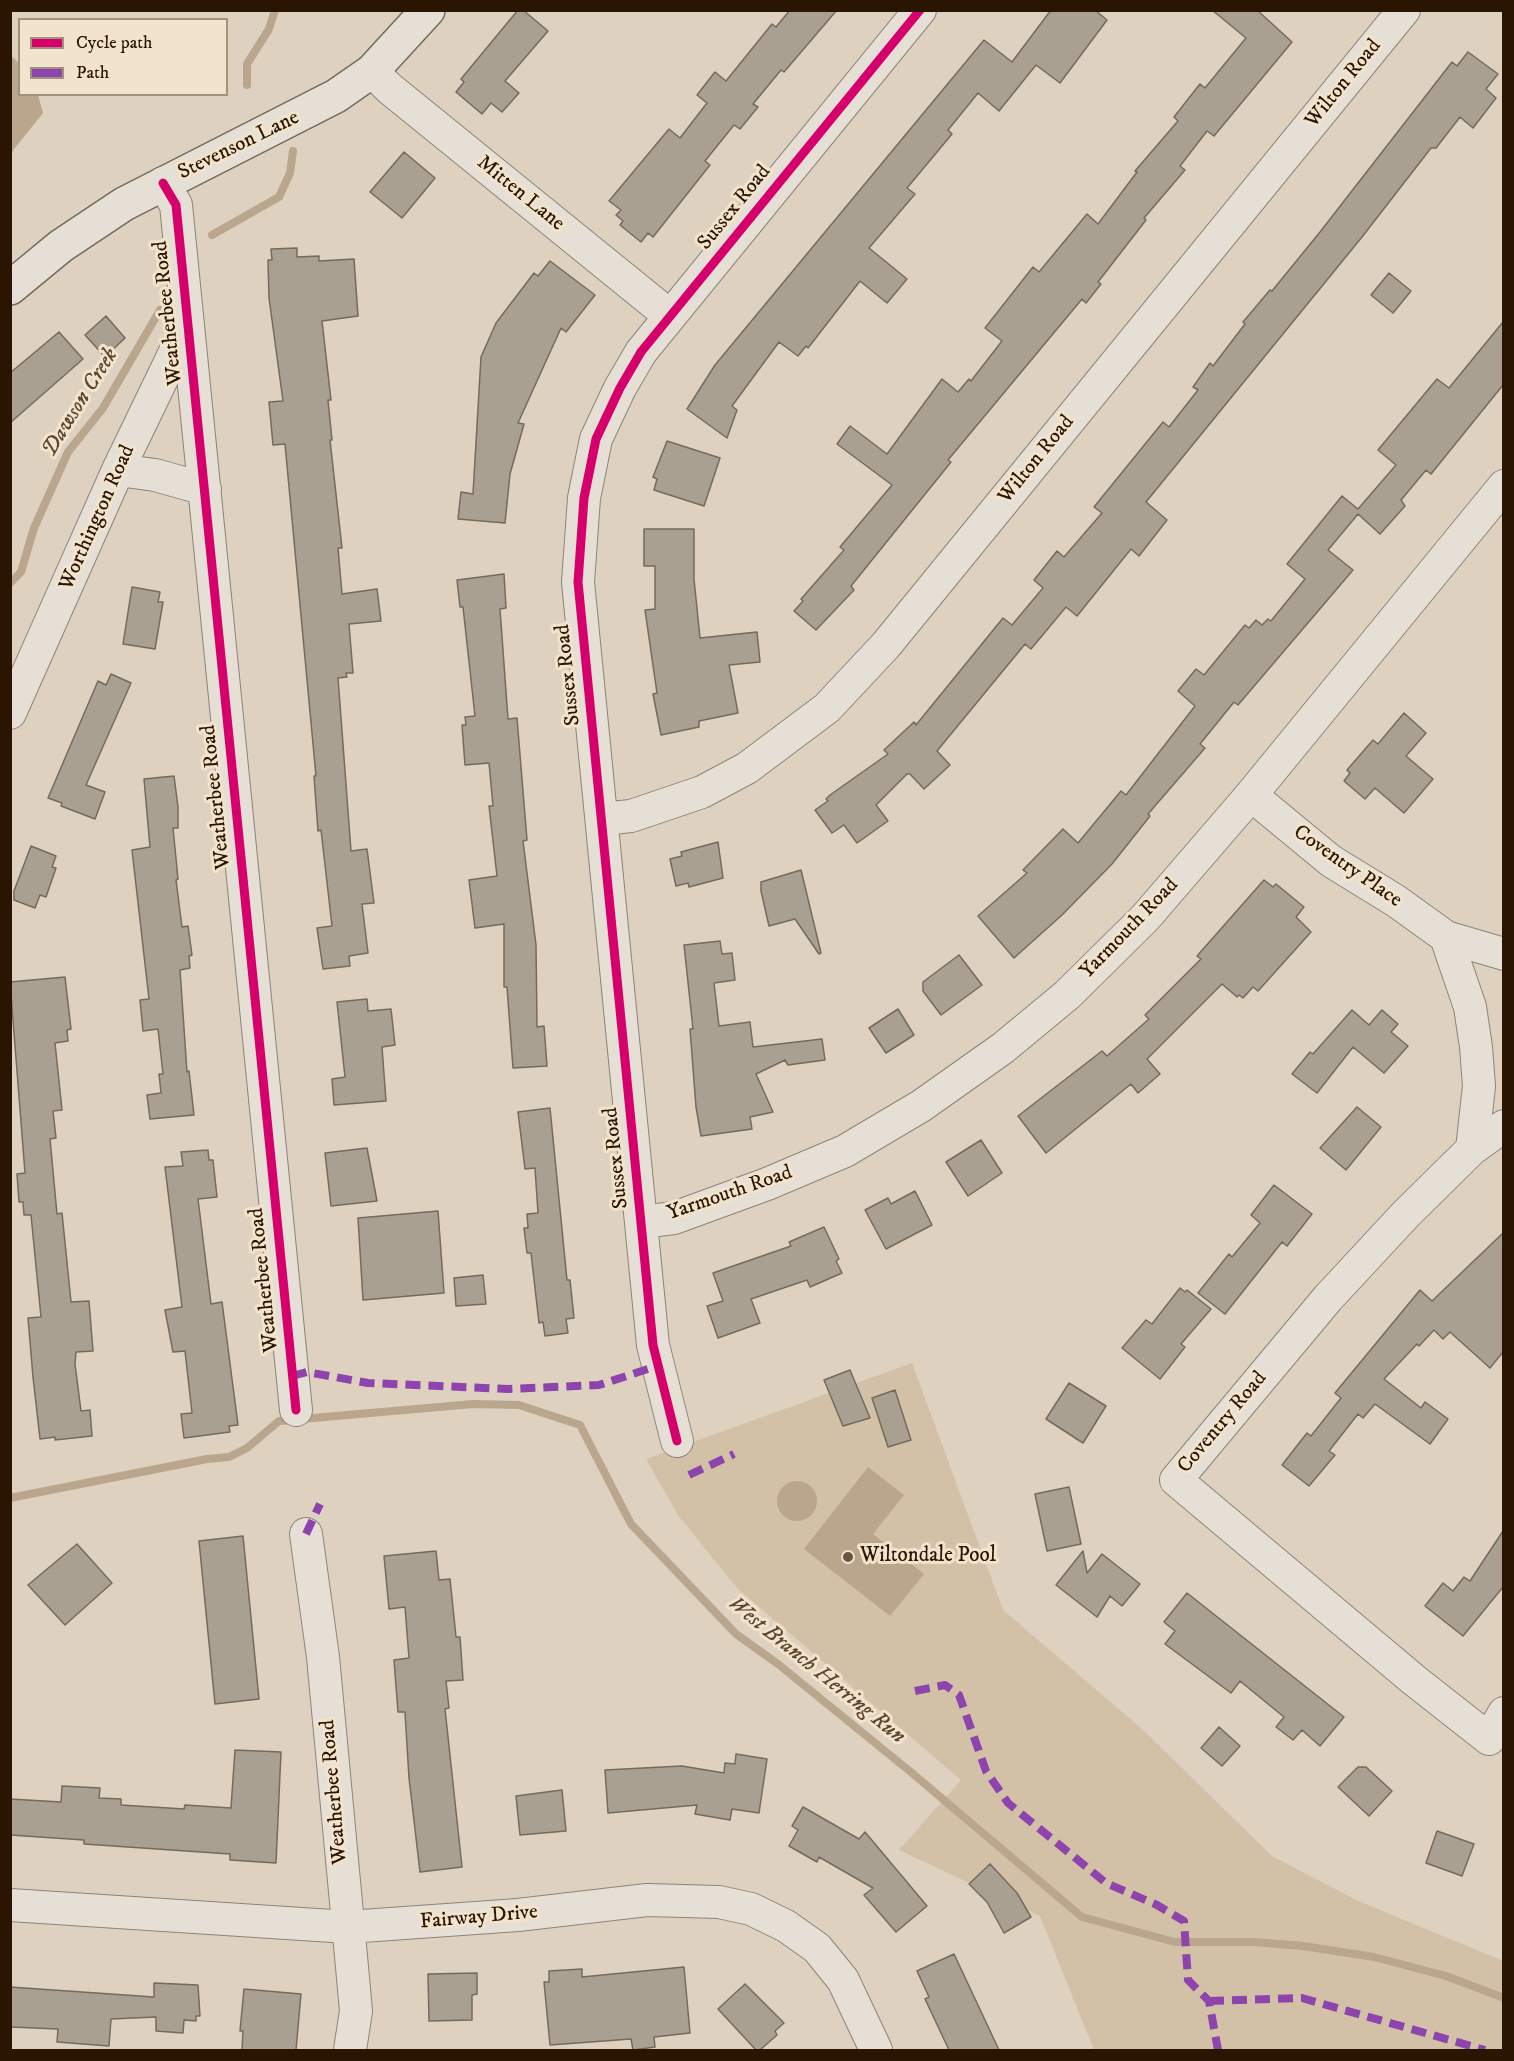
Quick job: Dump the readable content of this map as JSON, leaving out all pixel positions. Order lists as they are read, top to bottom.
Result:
{
  "streets": {
    "street": [
      "Wilton Road",
      "Stevenson Lane",
      "Mitten Lane",
      "Sussex Road",
      "Weatherbee Road",
      "Worthington Road",
      "Coventry Place",
      "Yarmouth Road",
      "Coventry Road",
      "Fairway Drive"
    ]
  },
  "crossings": [
    ["Wilton Road", "Sussex Road"],
    ["Stevenson Lane", "Mitten Lane"],
    ["Stevenson Lane", "Weatherbee Road"],
    ["Mitten Lane", "Sussex Road"],
    ["Sussex Road", "Yarmouth Road"],
    ["Weatherbee Road", "Worthington Road"],
    ["Weatherbee Road", "Fairway Drive"],
    ["Coventry Place", "Yarmouth Road"]
  ],
  "water": ["Dawson Creek", "West Branch Herring Run"],
  "places": ["Wiltondale Pool"],
  "legend": ["Cycle path", "Path"]
}
